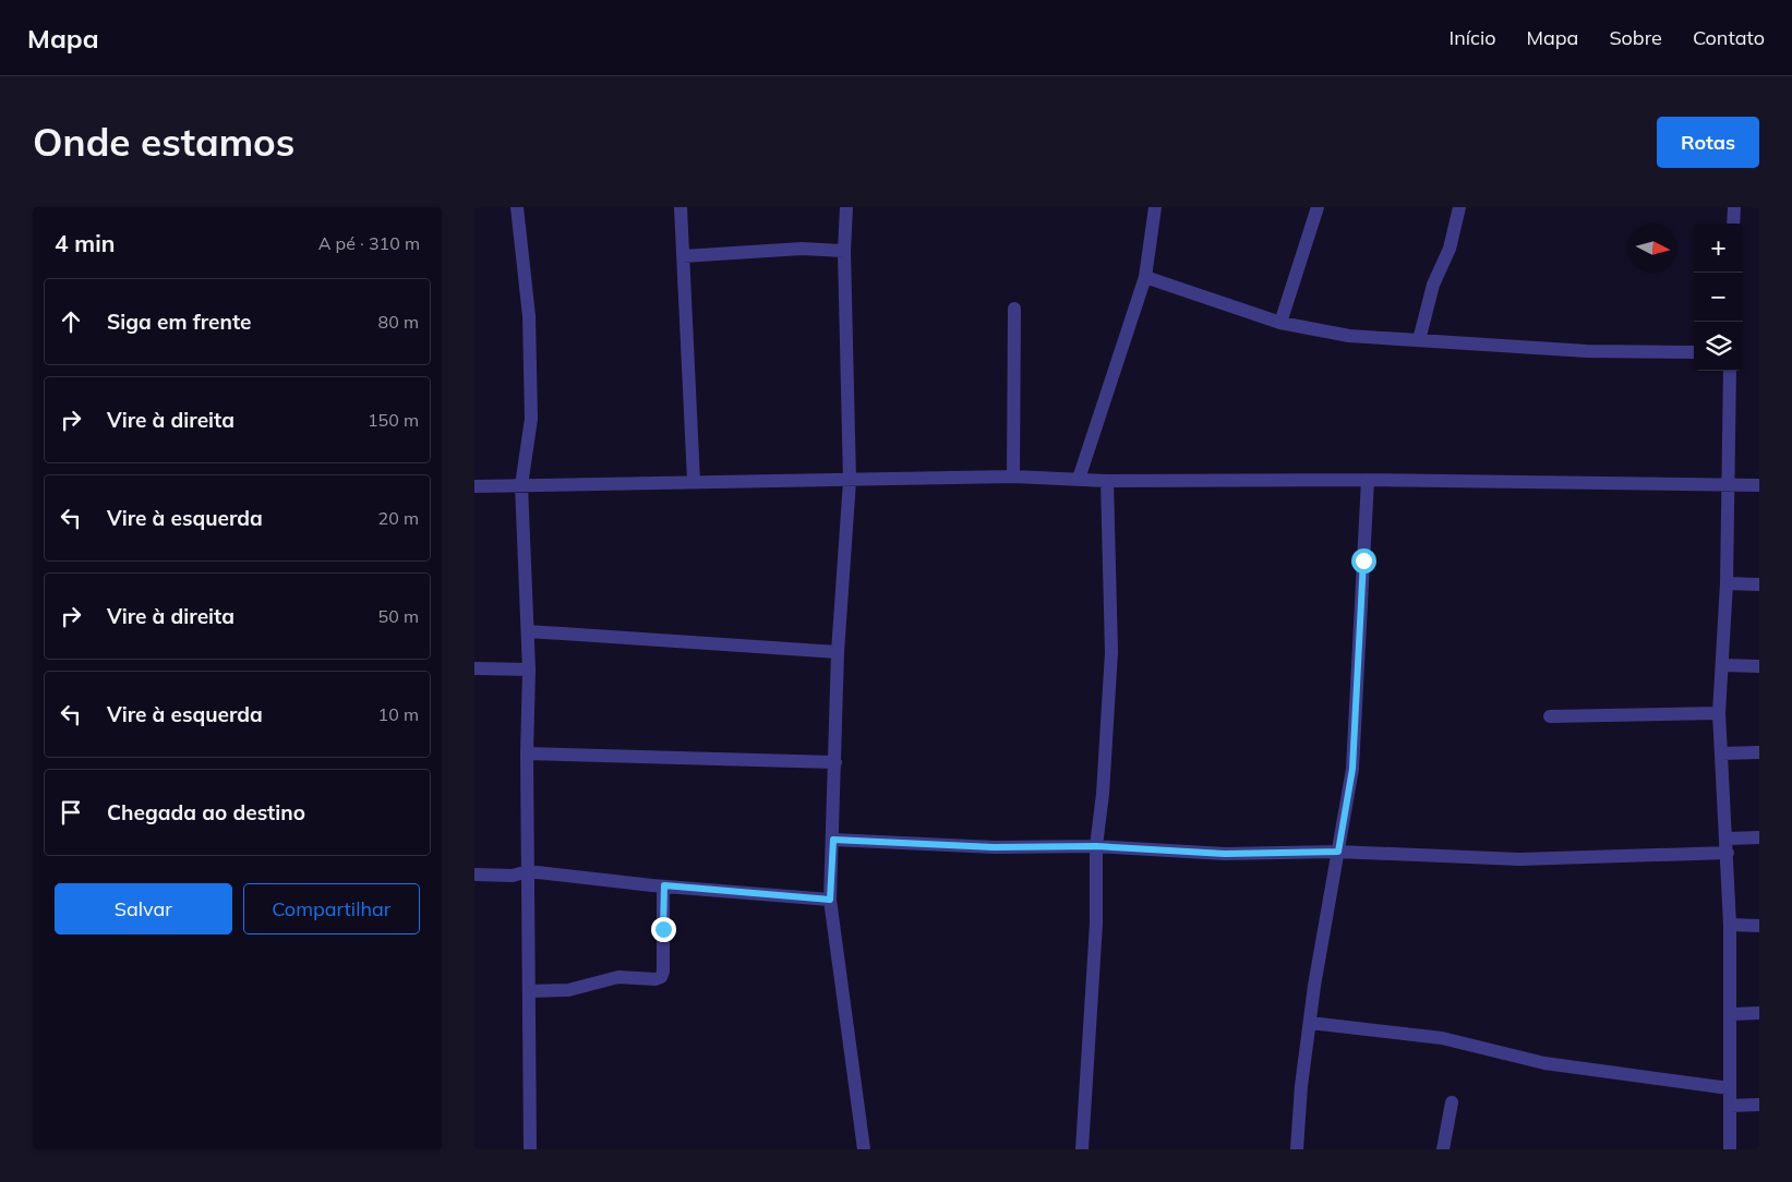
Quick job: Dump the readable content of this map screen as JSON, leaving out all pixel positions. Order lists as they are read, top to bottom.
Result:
{
  "north": "right",
  "page": {
    "header": "Mapa",
    "nav": [
      "Início",
      "Mapa",
      "Sobre",
      "Contato"
    ],
    "buttons": [
      "Rotas",
      ["Salvar", "Compartilhar"]
    ],
    "title": "Onde estamos",
    "heading": ["4 min", "A pé · 310 m"],
    "map_buttons": ["+", "−"],
    "list": [
      ["Siga em frente", "80 m"],
      ["Vire à direita", "150 m"],
      ["Vire à esquerda", "20 m"],
      ["Vire à direita", "50 m"],
      ["Vire à esquerda", "10 m"],
      "Chegada ao destino"
    ]
  }
}
